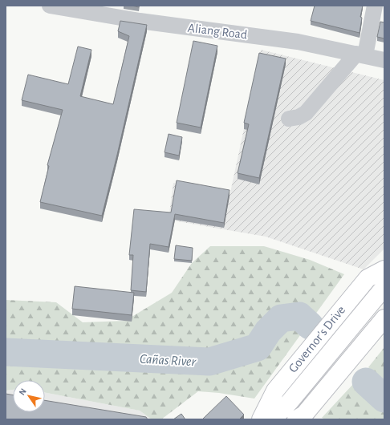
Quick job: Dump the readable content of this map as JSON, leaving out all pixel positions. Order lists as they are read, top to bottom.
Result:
{
  "streets": {
    "main road": ["Governor's Drive"],
    "street": ["Aliang Road"]
  },
  "water": ["Cañas River"],
  "north": "top left"
}
